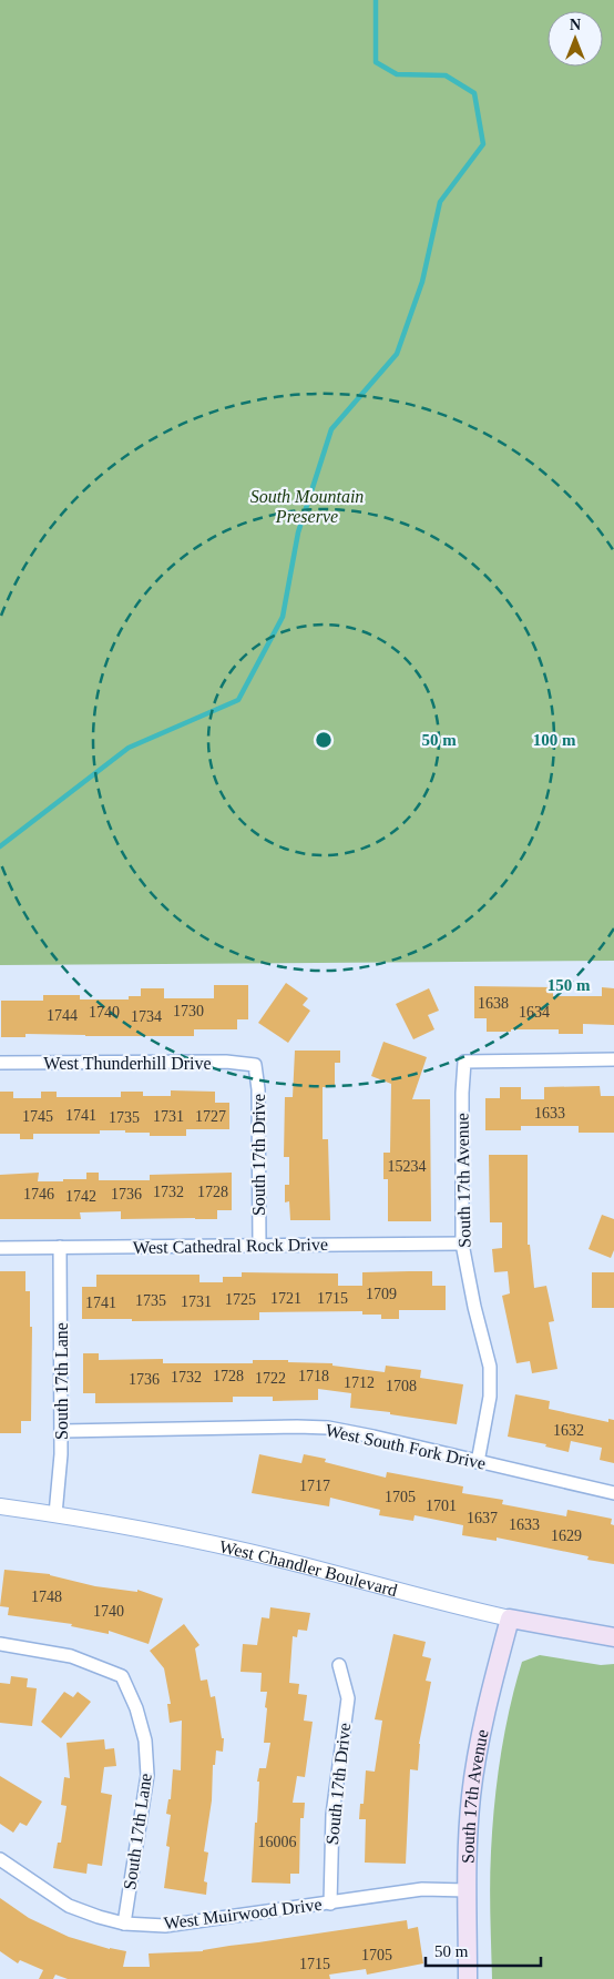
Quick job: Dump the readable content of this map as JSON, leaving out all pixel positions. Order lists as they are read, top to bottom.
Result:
{
  "streets": {
    "main road": ["South 17th Avenue", "West Chandler Boulevard"],
    "street": [
      "West Thunderhill Drive",
      "South 17th Drive",
      "West Cathedral Rock Drive",
      "South 17th Lane",
      "West South Fork Drive",
      "West Muirwood Drive"
    ]
  },
  "crossings": [
    ["West Thunderhill Drive", "South 17th Drive"],
    ["South 17th Drive", "West Cathedral Rock Drive"],
    ["South 17th Drive", "West Muirwood Drive"],
    ["South 17th Avenue", "West Cathedral Rock Drive"],
    ["South 17th Avenue", "West South Fork Drive"],
    ["South 17th Avenue", "West Chandler Boulevard"],
    ["South 17th Avenue", "West Muirwood Drive"],
    ["West Cathedral Rock Drive", "South 17th Lane"],
    ["South 17th Lane", "West South Fork Drive"],
    ["South 17th Lane", "West Chandler Boulevard"],
    ["South 17th Lane", "West Muirwood Drive"]
  ],
  "parks": ["South Mountain Preserve"],
  "house_numbers": [
    "1638",
    "1730",
    "1740",
    "1634",
    "1744",
    "1734",
    "1633",
    "1741",
    "1745",
    "1731",
    "1727",
    "1735",
    "15234",
    "1732",
    "1728",
    "1746",
    "1736",
    "1742",
    "1709",
    "1721",
    "1715",
    "1725",
    "1735",
    "1731",
    "1741",
    "1728",
    "1718",
    "1732",
    "1722",
    "1736",
    "1712",
    "1708",
    "1632",
    "1717",
    "1705",
    "1701",
    "1637",
    "1633",
    "1629",
    "1748",
    "1740",
    "16006",
    "1705",
    "1715"
  ],
  "scale_bar": "50 m",
  "north": "top",
  "rings": ["50 m", "100 m", "150 m"]
}
